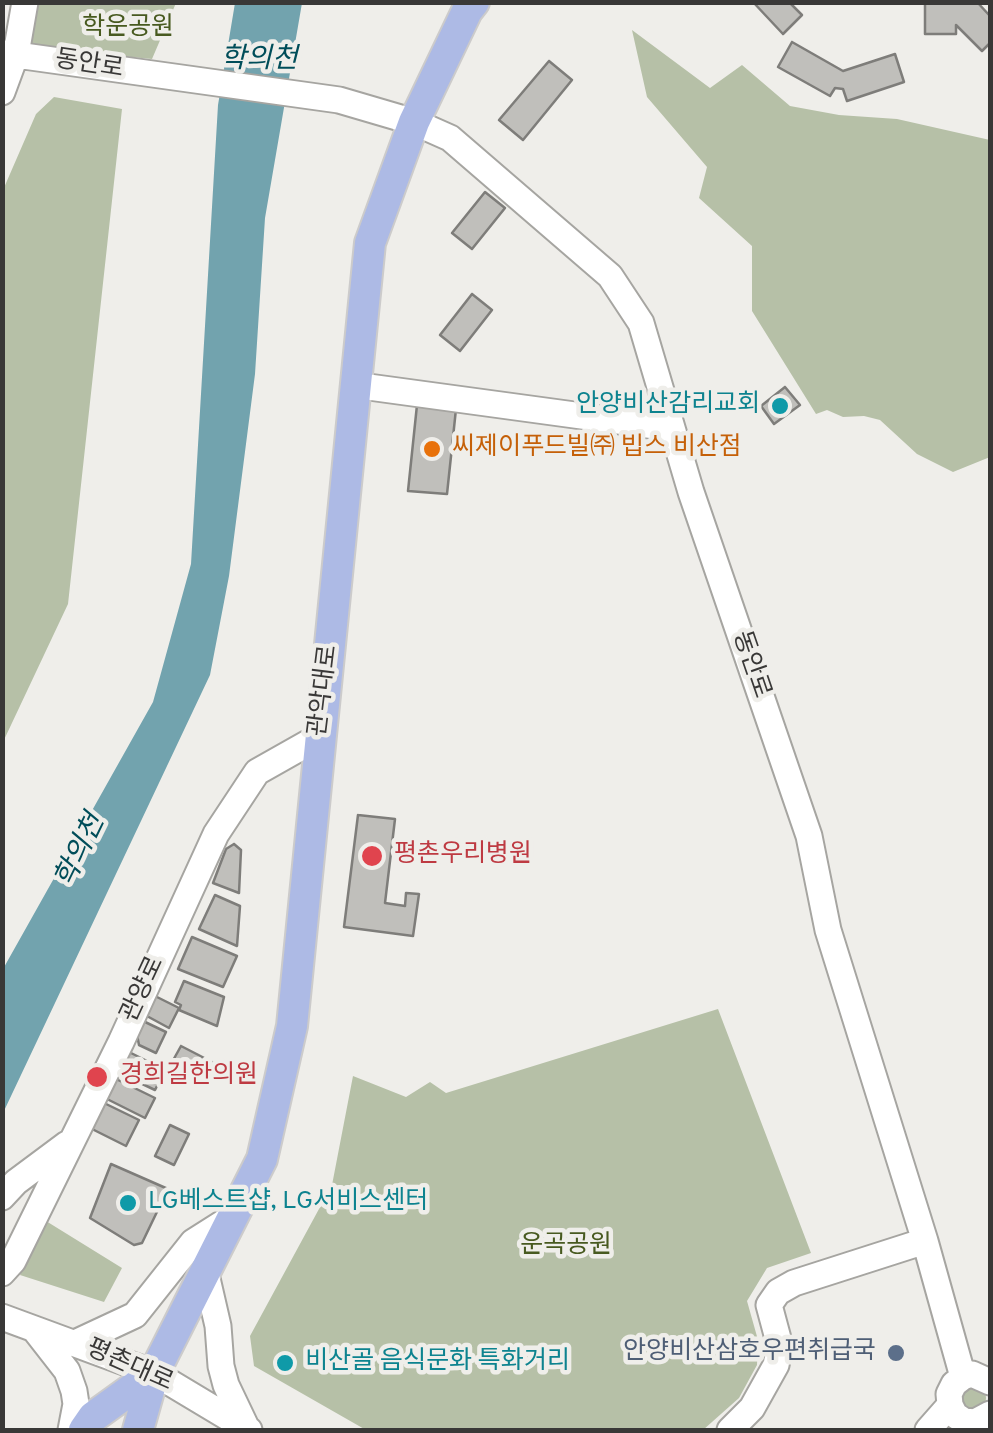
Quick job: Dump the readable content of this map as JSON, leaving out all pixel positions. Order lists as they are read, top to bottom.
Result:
{
  "streets": {
    "main road": ["관악대로"],
    "street": ["동안로", "관양로", "평촌대로"]
  },
  "crossings": [
    ["동안로", "관악대로"],
    ["관악대로", "관양로"],
    ["관악대로", "평촌대로"]
  ],
  "water": ["학의천"],
  "parks": ["학운공원", "운곡공원"],
  "places": [
    "안양비산감리교회",
    "씨제이푸드빌㈜ 빕스 비산점",
    "평촌우리병원",
    "경희길한의원",
    "LG베스트샵, LG서비스센터",
    "안양비산삼호우편취급국",
    "비산골 음식문화 특화거리"
  ]
}
